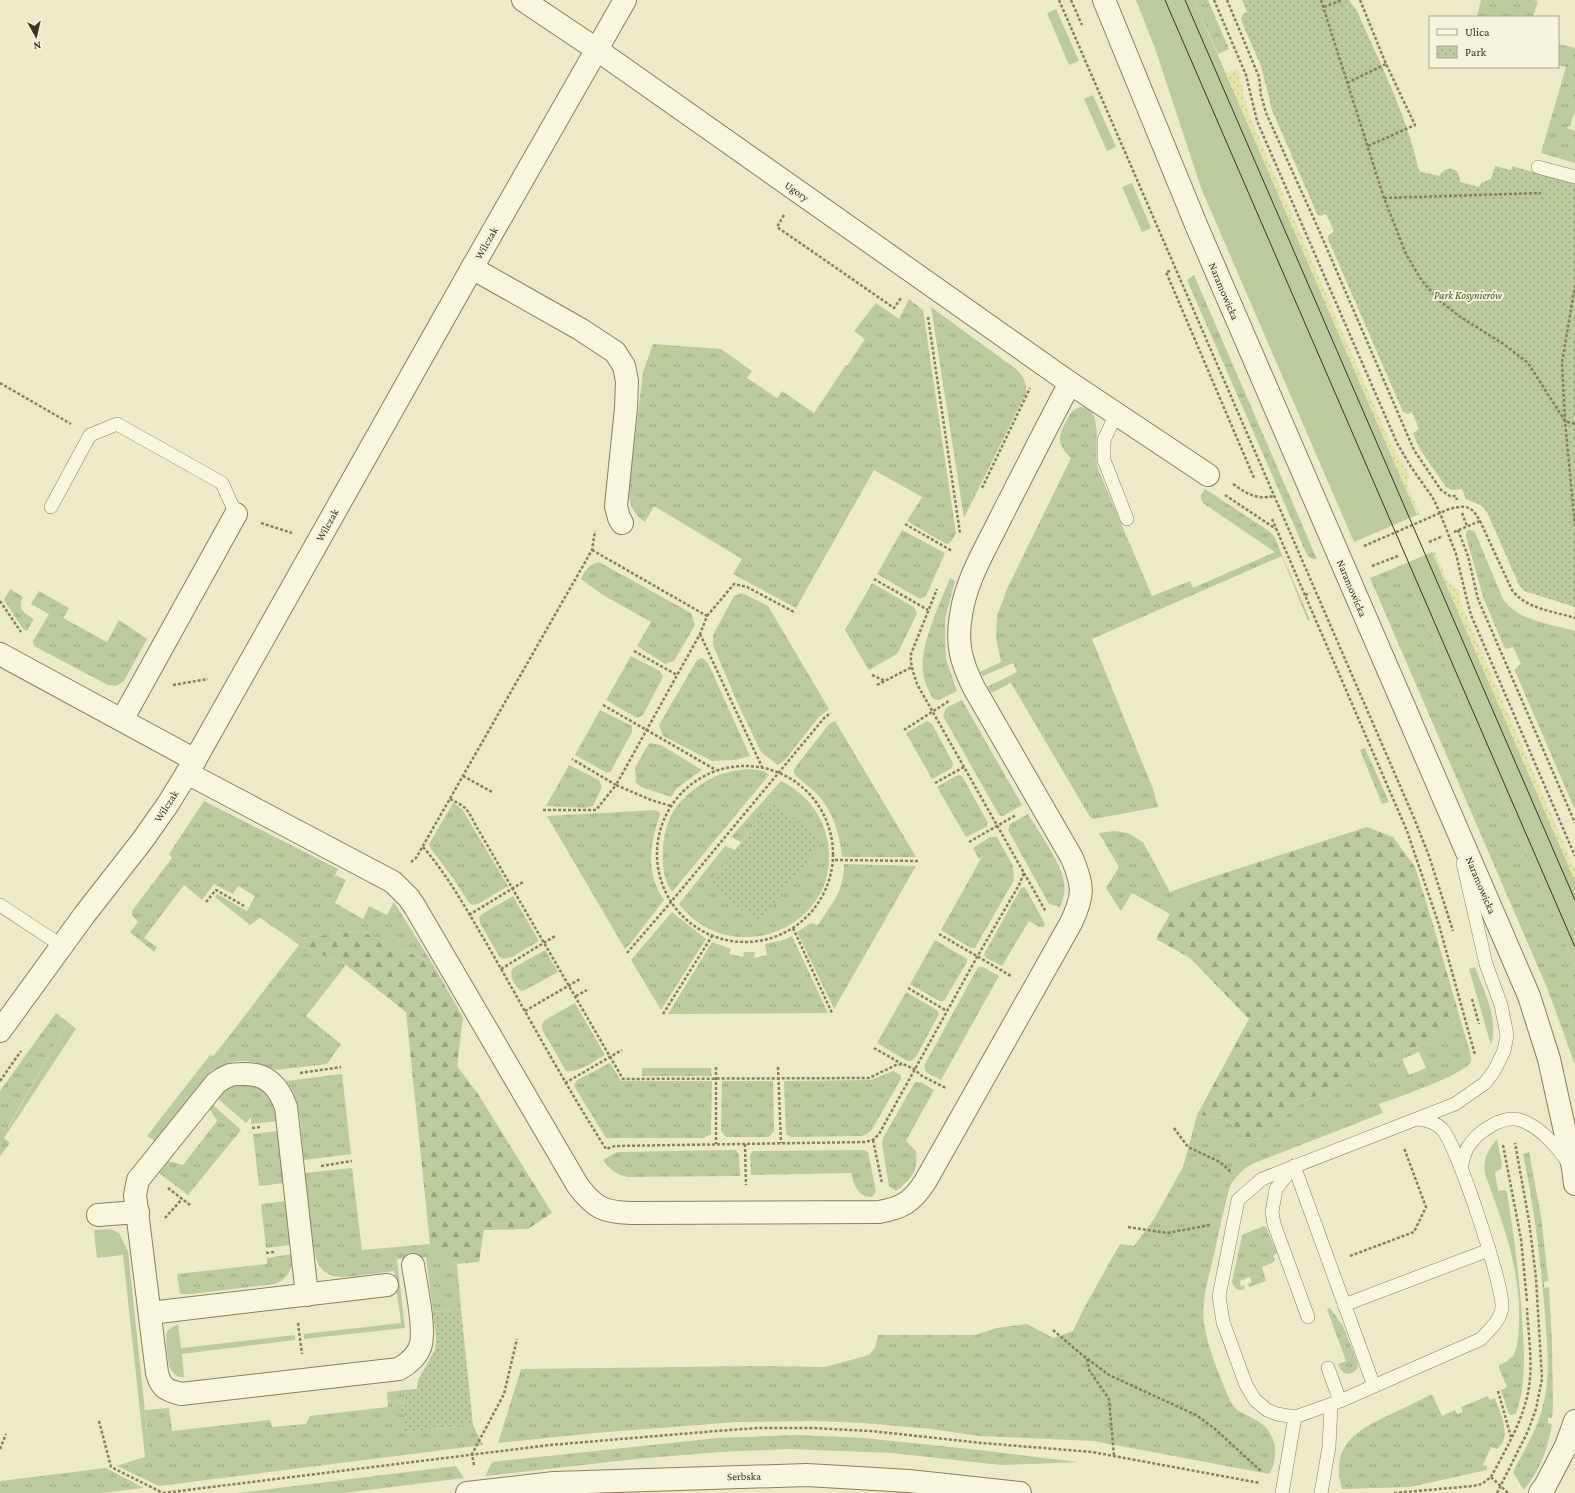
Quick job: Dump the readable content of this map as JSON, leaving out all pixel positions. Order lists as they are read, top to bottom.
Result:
{
  "streets": {
    "street": [
      "Ugory",
      "Wilczak",
      "Naramowicka",
      "Serbska"
    ]
  },
  "crossings": [
    ["Ugory", "Wilczak"]
  ],
  "parks": ["Park Kosynierów"],
  "legend": ["Ulica", "Park"],
  "north": "bottom"
}
